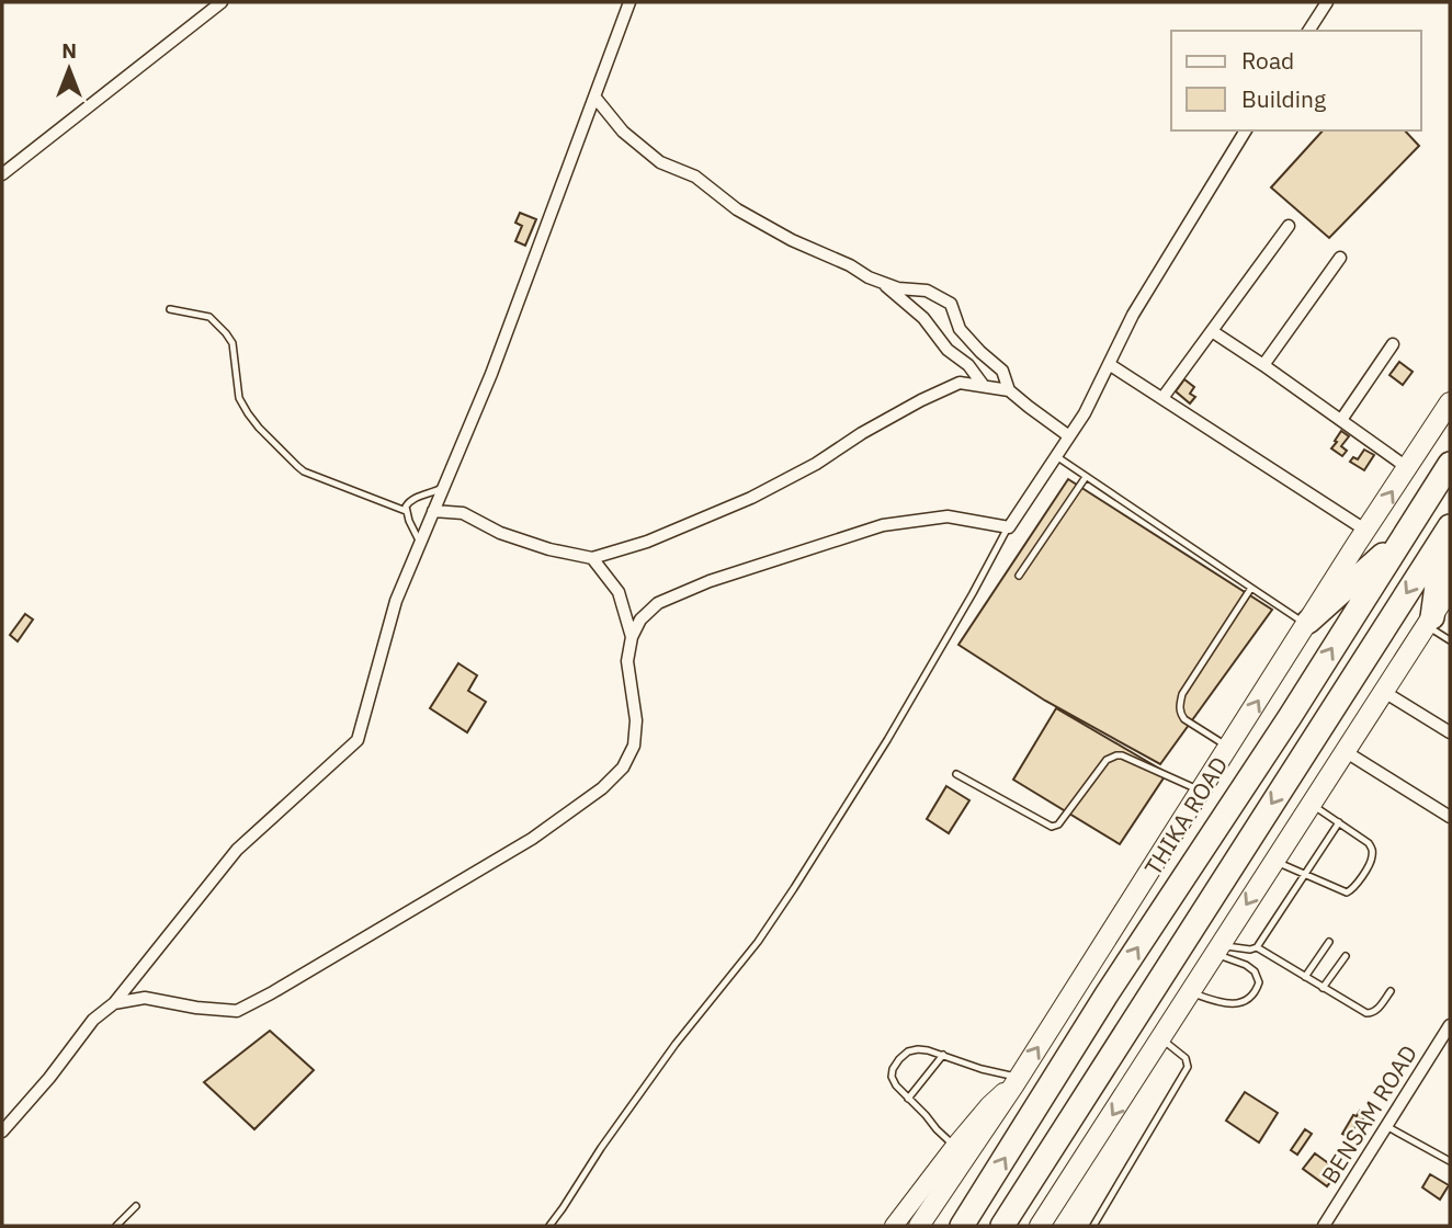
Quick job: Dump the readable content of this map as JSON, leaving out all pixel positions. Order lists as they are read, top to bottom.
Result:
{
  "streets": {
    "highway": ["THIKA ROAD"],
    "street": ["BENSAM ROAD"]
  },
  "legend": ["Road", "Building"],
  "north": "top"
}
